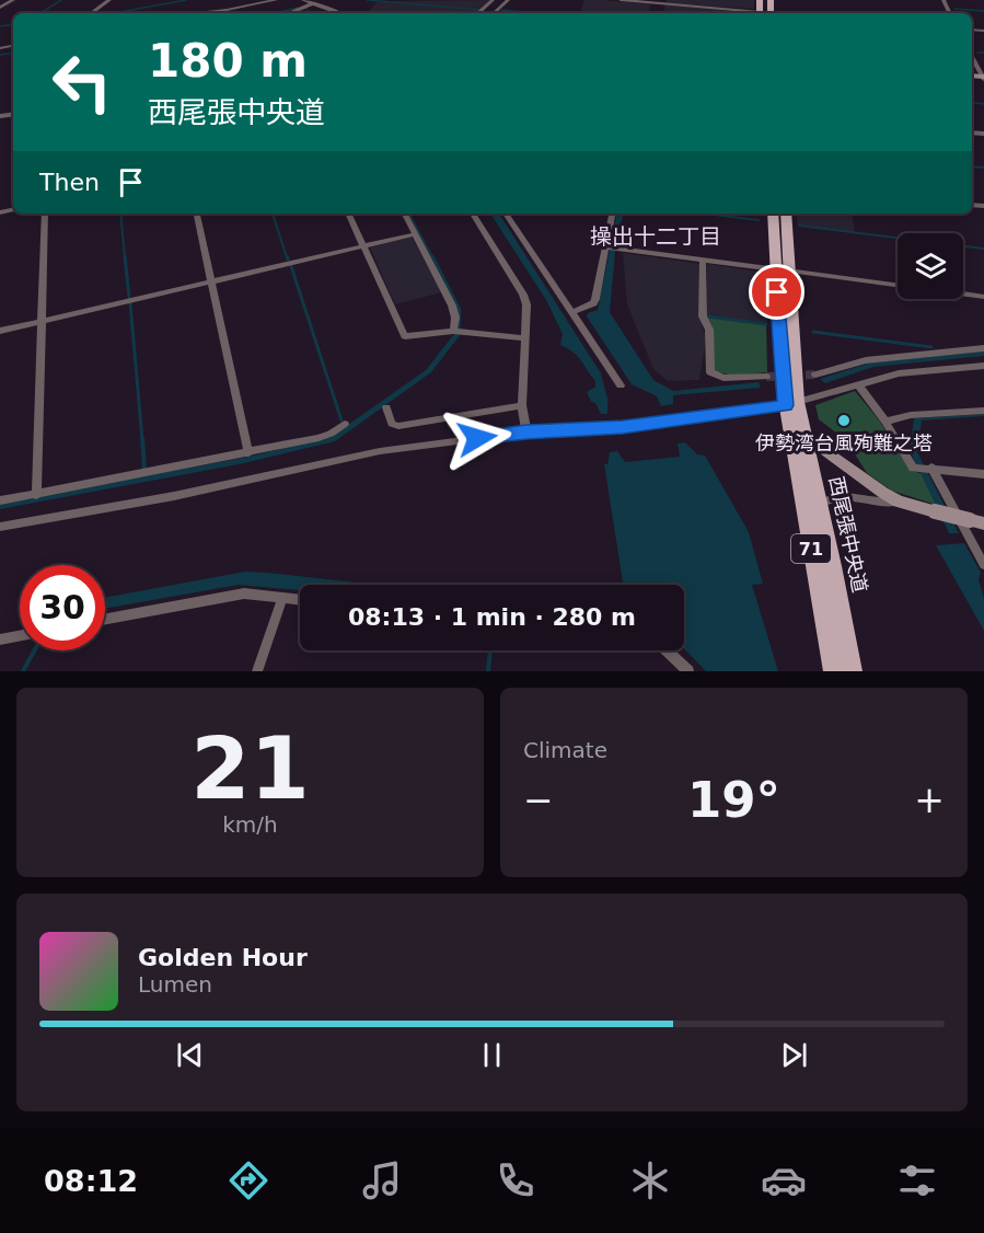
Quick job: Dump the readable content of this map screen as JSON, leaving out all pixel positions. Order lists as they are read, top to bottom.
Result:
{
  "streets": {
    "main road": ["西尾張中央道", "71"]
  },
  "districts": ["操出十二丁目"],
  "places": ["伊勢湾台風殉難之塔"],
  "page": {
    "turn": ["180 m", "西尾張中央道"],
    "then": "Then",
    "limit": "30",
    "trip": "08:13 · 1 min · 280 m",
    "tile": [
      ["21", "km/h"],
      "Climate"
    ],
    "heat": ["−", "19°", "+"],
    "song": ["Golden Hour", "Lumen"],
    "tabs": "08:12"
  }
}
